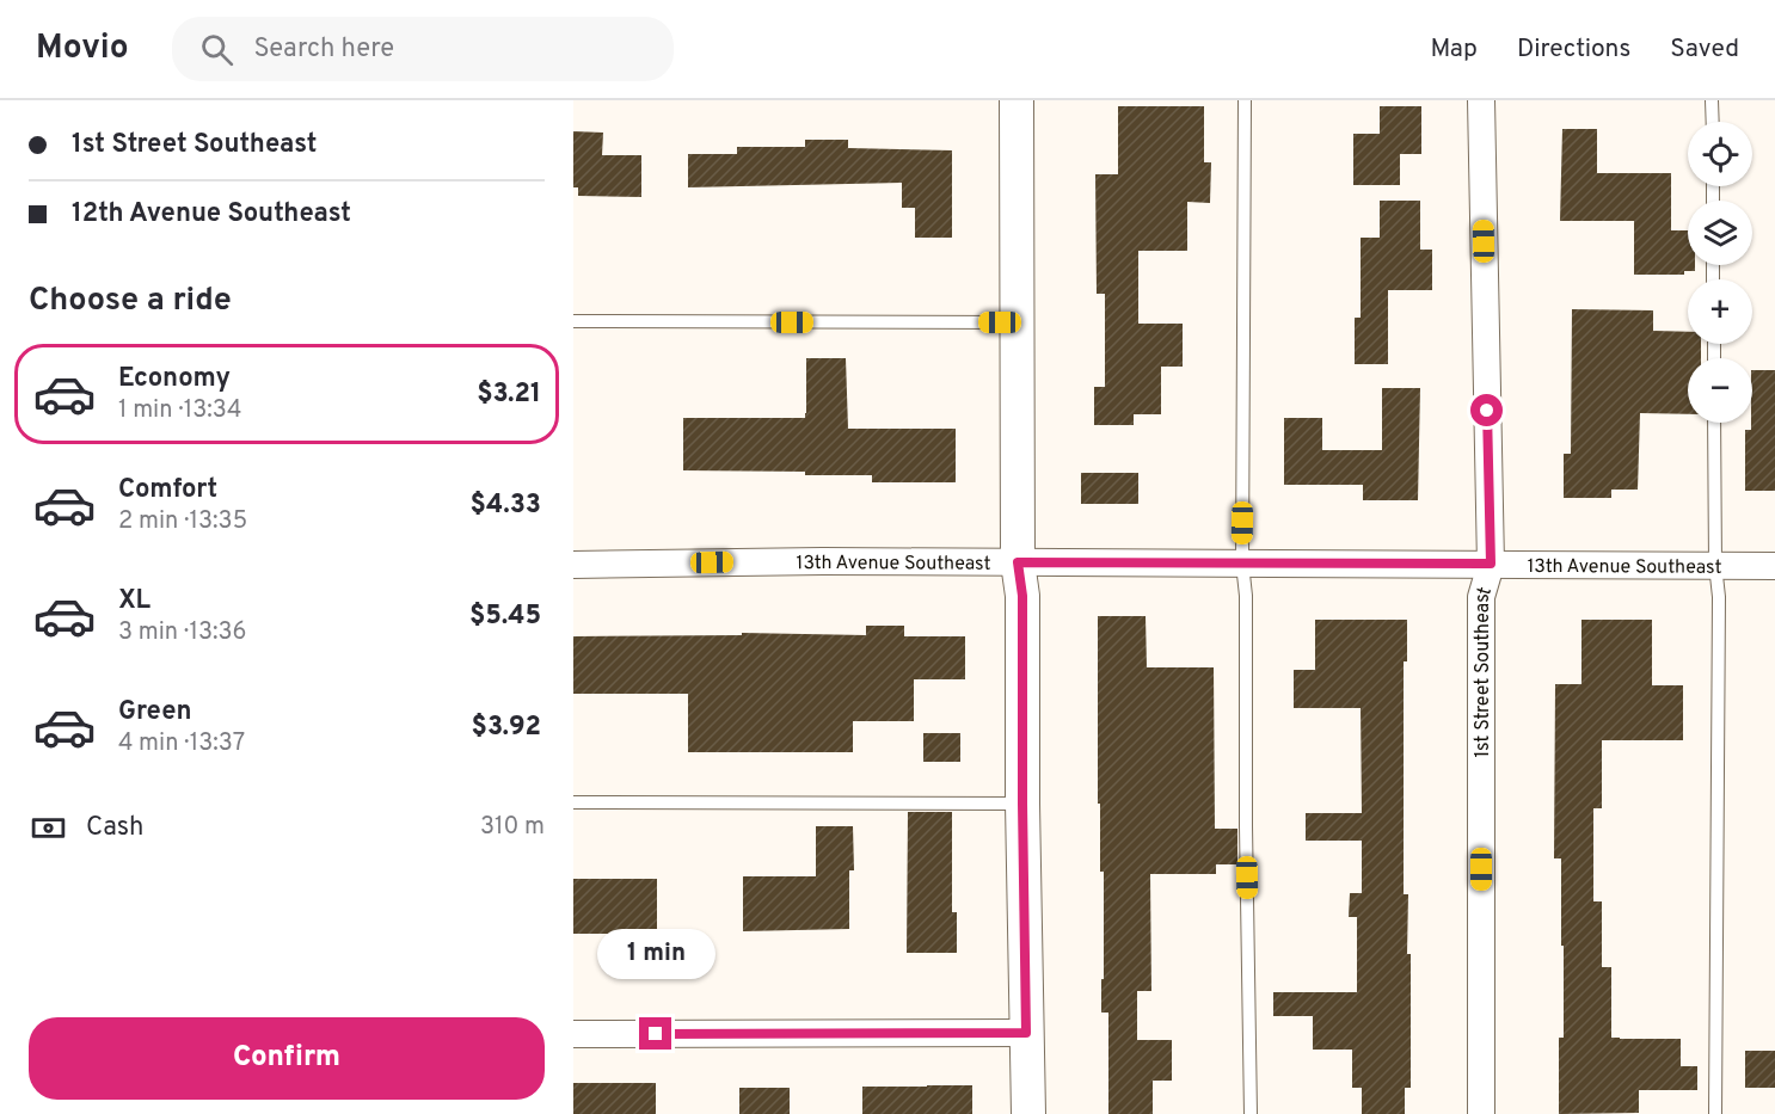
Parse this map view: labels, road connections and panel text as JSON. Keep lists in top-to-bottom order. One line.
{"streets":{"street":["13th Avenue Southeast","1st Street Southeast"]},"crossings":[["13th Avenue Southeast","1st Street Southeast"]],"page":{"header":"Movio","search":"Search here","nav":["Map","Directions","Saved"],"banner":["1st Street Southeast","12th Avenue Southeast"],"map_buttons":["+","−"],"heading":"Choose a ride","list":[{"name":"Economy","note":"1 min · 13:34","value":"$3.21"},{"name":"Comfort","note":"2 min · 13:35","value":"$4.33"},{"name":"XL","note":"3 min · 13:36","value":"$5.45"},{"name":"Green","note":"4 min · 13:37","value":"$3.92"}],"pay":["Cash","310 m"],"bubble":"1 min","buttons":"Confirm"}}
